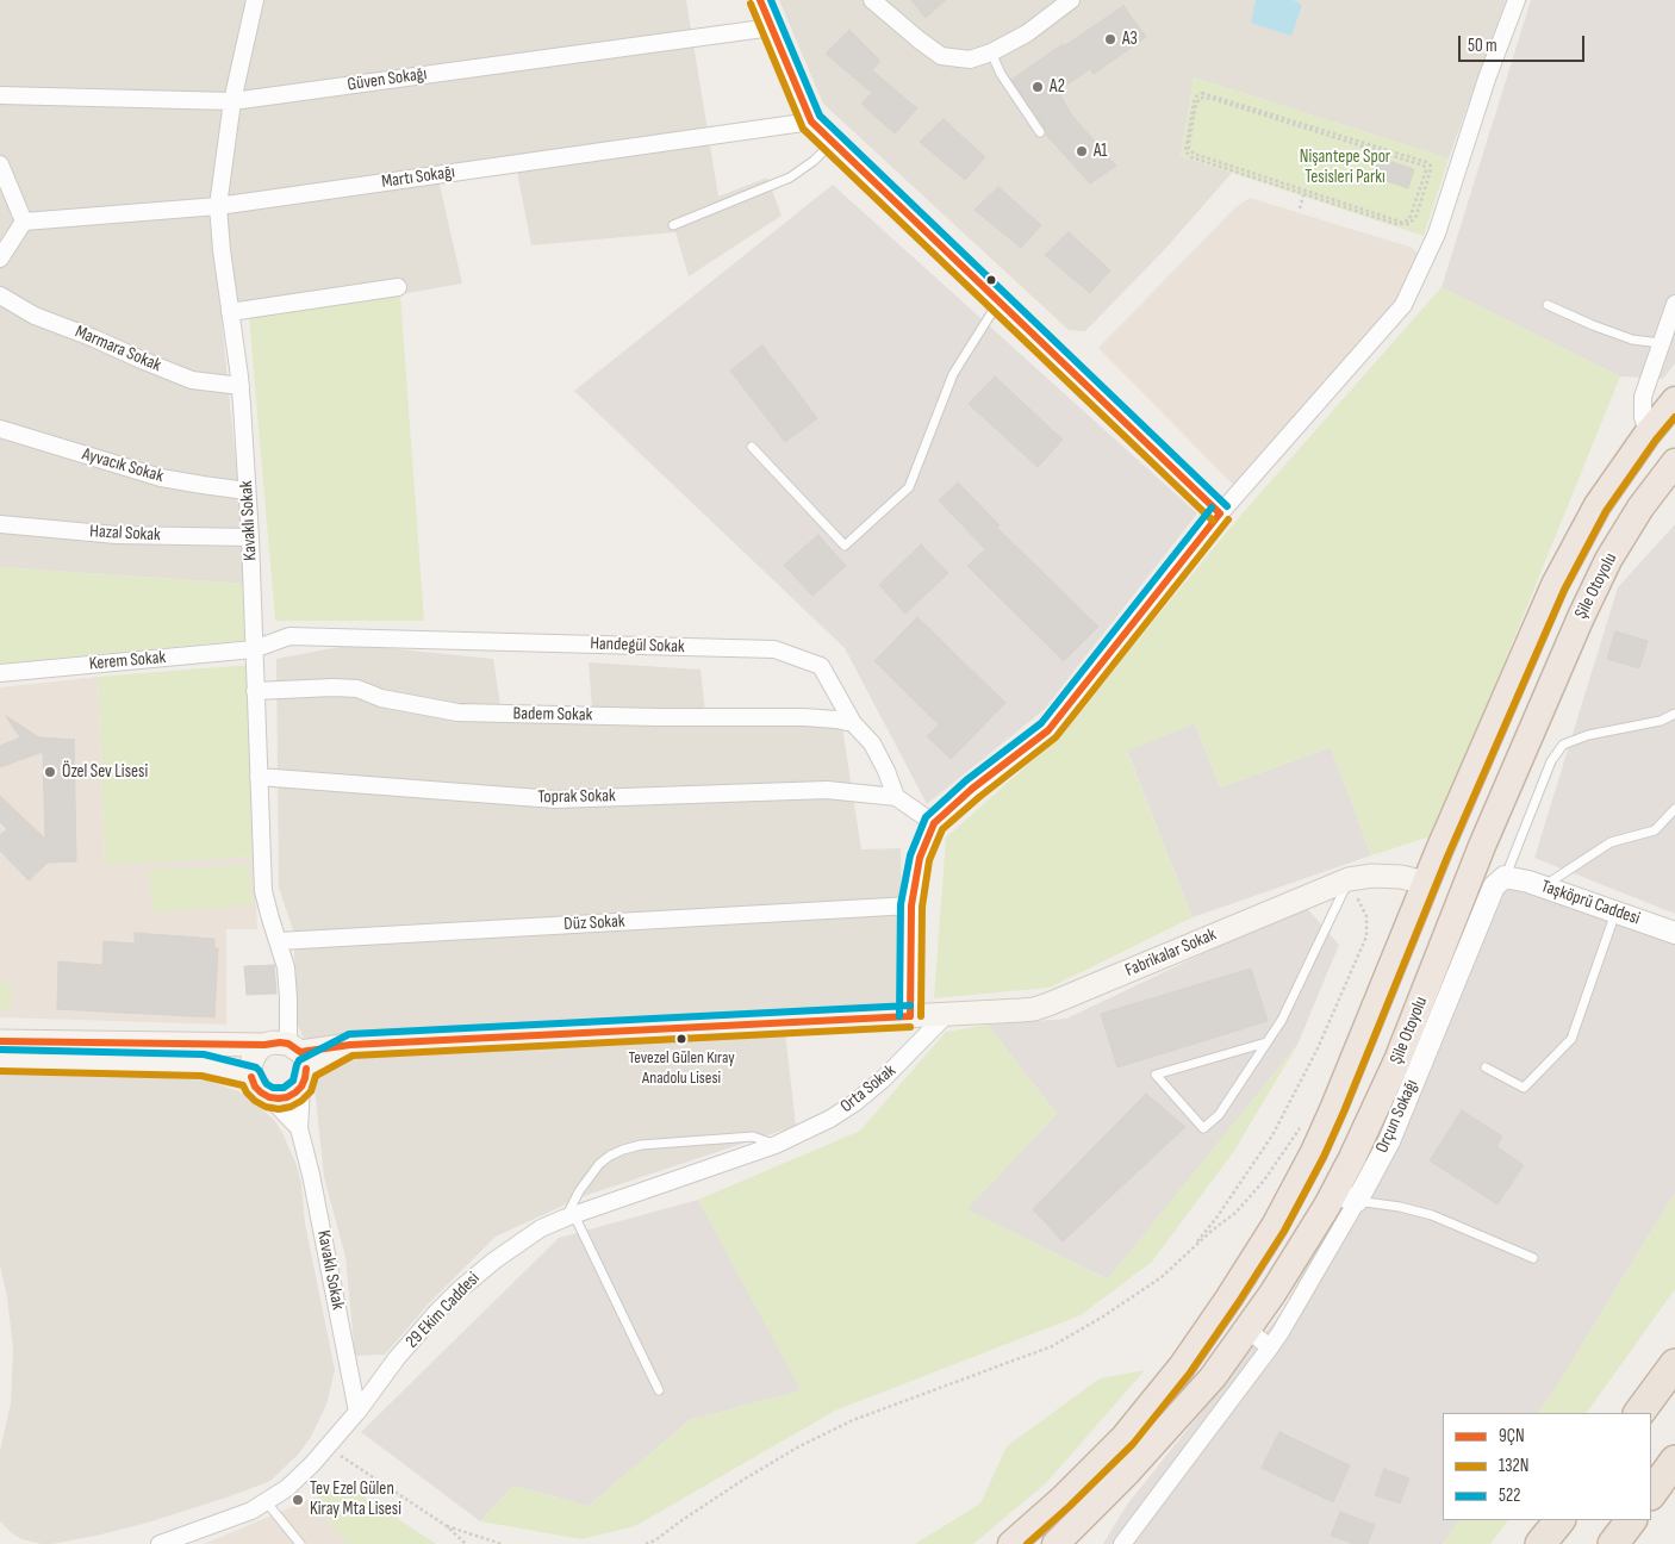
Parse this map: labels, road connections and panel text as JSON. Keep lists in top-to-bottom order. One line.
{"streets":{"highway":["Şile Otoyolu"],"main road":["Fabrikalar Sokak"],"street":["Güven Sokağı","Martı Sokağı","Marmara Sokak","Ayvacık Sokak","Kavaklı Sokak","Hazal Sokak","Handegül Sokak","Kerem Sokak","Badem Sokak","Toprak Sokak","Taşköprü Caddesi","Düz Sokak","Orta Sokak","Orçun Sokağı","29 Ekim Caddesi"]},"crossings":[["Güven Sokağı","Kavaklı Sokak"],["Martı Sokağı","Kavaklı Sokak"],["Marmara Sokak","Kavaklı Sokak"],["Ayvacık Sokak","Kavaklı Sokak"],["Kavaklı Sokak","Hazal Sokak"],["Kavaklı Sokak","Handegül Sokak"],["Kavaklı Sokak","Kerem Sokak"],["Kavaklı Sokak","Badem Sokak"],["Kavaklı Sokak","Toprak Sokak"],["Kavaklı Sokak","Düz Sokak"],["Kavaklı Sokak","Fabrikalar Sokak"],["Kavaklı Sokak","29 Ekim Caddesi"],["Şile Otoyolu","Fabrikalar Sokak"],["Şile Otoyolu","Orçun Sokağı"],["Handegül Sokak","Kerem Sokak"],["Handegül Sokak","Badem Sokak"],["Handegül Sokak","Toprak Sokak"],["Taşköprü Caddesi","Orçun Sokağı"],["Fabrikalar Sokak","Orta Sokak"],["Orta Sokak","29 Ekim Caddesi"]],"parks":["Nişantepe Spor Tesisleri Parkı"],"places":["A3","A2","A1","Özel Sev Lisesi","Tevezel Gülen Kıray Anadolu Lisesi","Tev Ezel Gülen Kiray Mta Lisesi"],"lines":["transit line 9ÇN","transit line 522","transit line 132N"],"legend":["9ÇN","132N","522"],"scale_bar":"50 m"}
